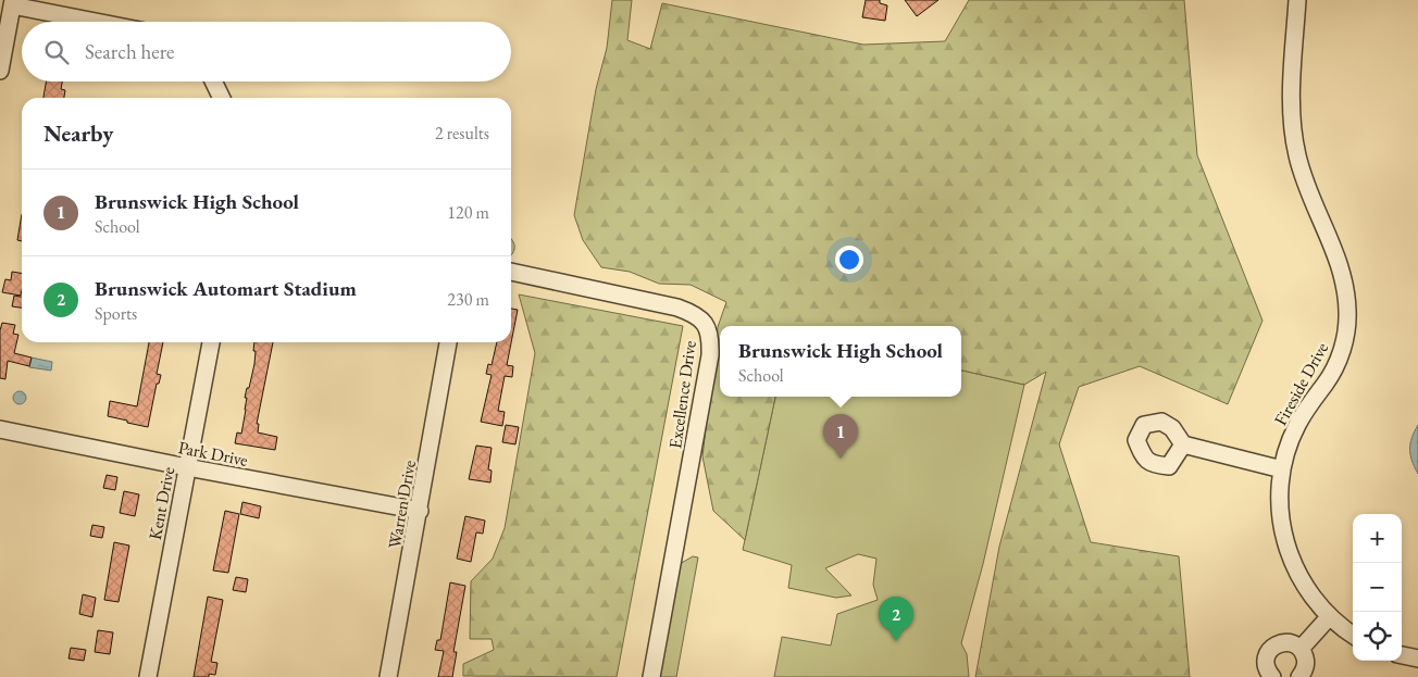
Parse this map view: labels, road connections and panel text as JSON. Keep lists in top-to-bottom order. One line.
{"streets":{"street":["Fireside Drive","Excellence Drive","Park Drive","Kent Drive","Warren Drive"]},"crossings":[["Park Drive","Kent Drive"],["Park Drive","Warren Drive"]],"page":{"search":"Search here","heading":["Nearby","2 results"],"list":[{"mark":"1","name":"Brunswick High School","note":"School","value":"120 m"},{"mark":"2","name":"Brunswick Automart Stadium","note":"Sports","value":"230 m"}],"popup":["Brunswick High School","School"],"pins":["1","2"],"map_buttons":["+","−"]}}
